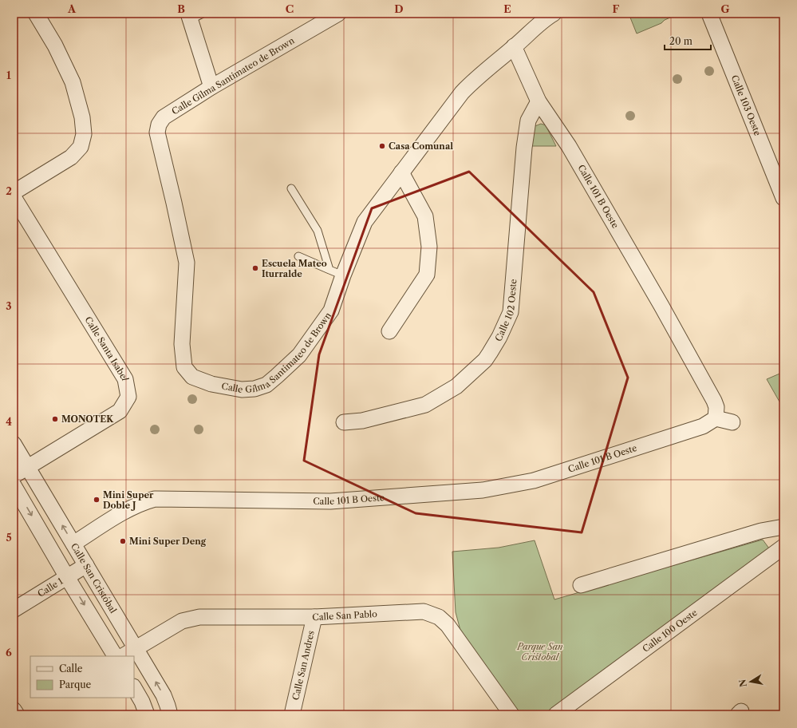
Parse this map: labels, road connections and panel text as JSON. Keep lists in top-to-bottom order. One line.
{"streets":{"street":["Calle Gilma Santimateo de Brown","Calle 103 Oeste","Calle 101 B Oeste","Calle 102 Oeste","Calle Santa Isabel","Calle San Cristóbal","Calle 1","Calle San Pablo","Calle 100 Oeste","Calle San Andres"]},"crossings":[["Calle Gilma Santimateo de Brown","Calle 101 B Oeste"],["Calle 101 B Oeste","Calle 102 Oeste"],["Calle 101 B Oeste","Calle San Cristóbal"],["Calle Santa Isabel","Calle San Cristóbal"],["Calle San Cristóbal","Calle 1"],["Calle San Cristóbal","Calle San Pablo"],["Calle San Pablo","Calle San Andres"]],"parks":["Parque San Cristobal"],"places":["Casa Comunal","Escuela Mateo Iturralde","MONOTEK","Mini Super Doble J","Mini Super Deng"],"legend":["Calle","Parque"],"scale_bar":"20 m","north":"left","grid":{"columns":["A","B","C","D","E","F","G"],"rows":["1","2","3","4","5","6"]}}
